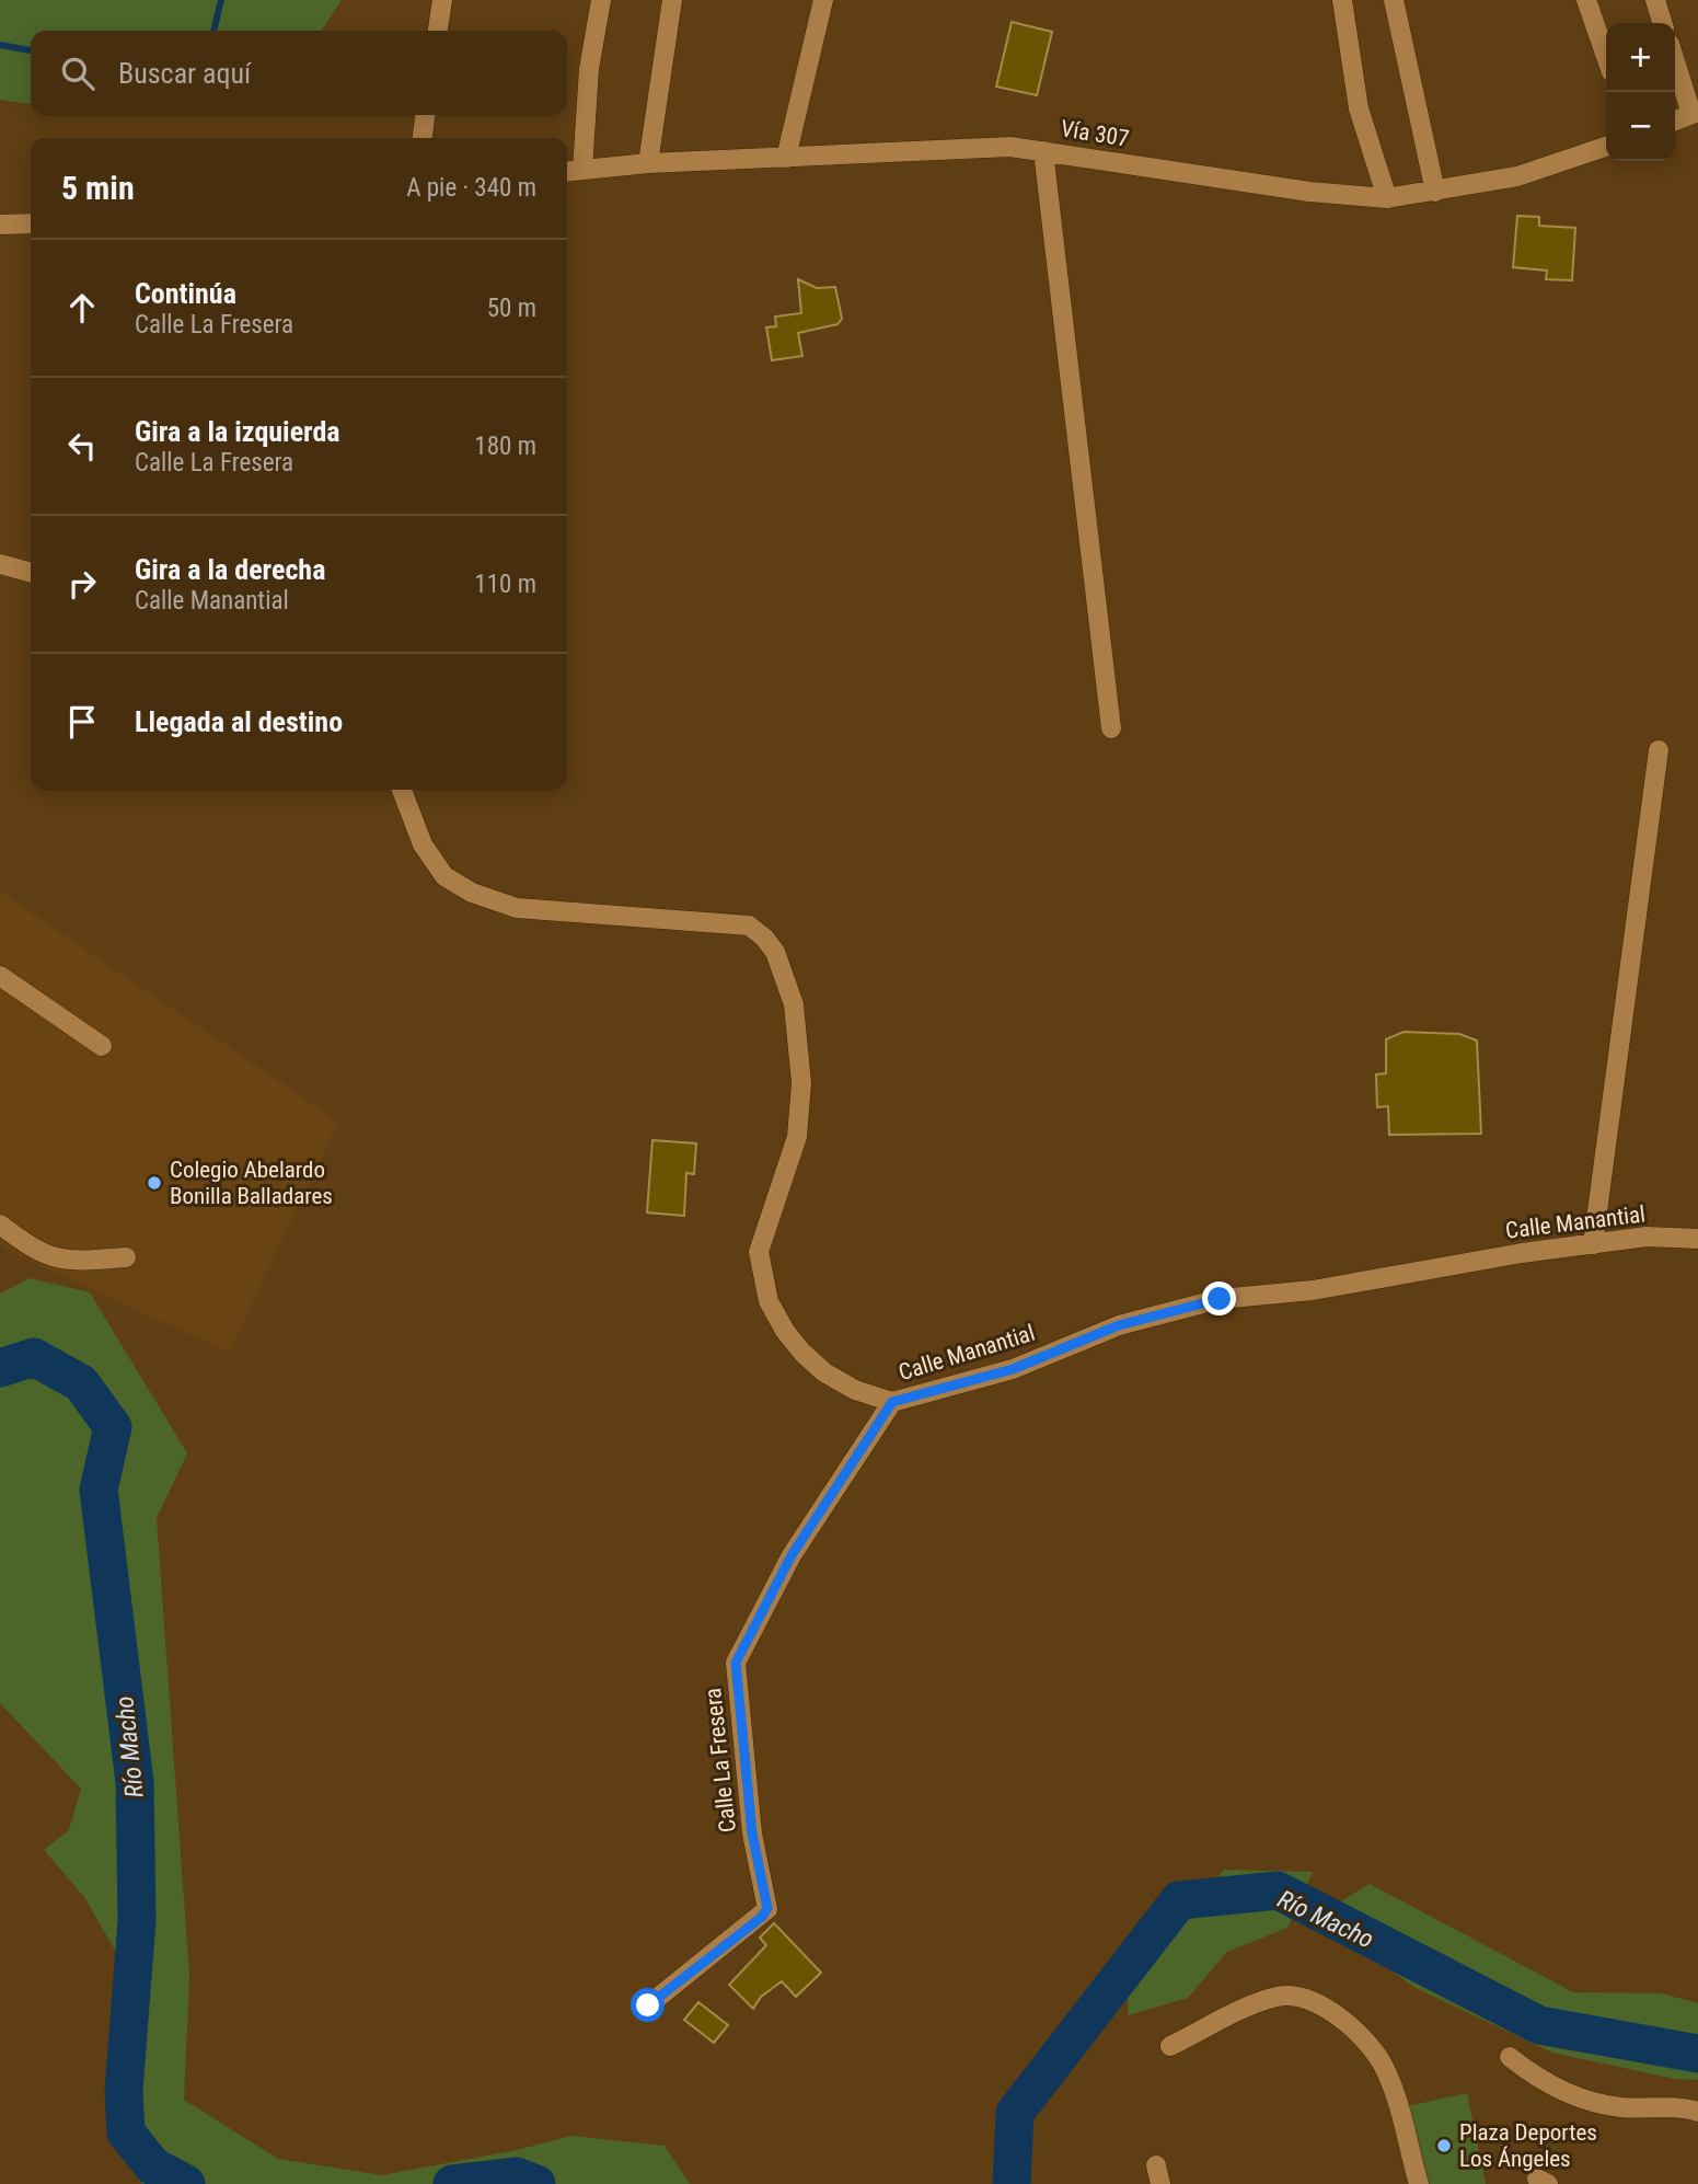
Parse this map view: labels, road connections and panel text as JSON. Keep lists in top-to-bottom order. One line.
{"streets":{"street":["Vía 307","Calle Manantial","Calle La Fresera"]},"crossings":[["Calle Manantial","Calle La Fresera"]],"water":["Río Macho"],"places":["Colegio Abelardo Bonilla Balladares","Plaza Deportes Los Ángeles"],"page":{"map_buttons":["+","−"],"search":"Buscar aquí","heading":["5 min","A pie · 340 m"],"list":[["Continúa","Calle La Fresera","50 m"],["Gira a la izquierda","Calle La Fresera","180 m"],["Gira a la derecha","Calle Manantial","110 m"],"Llegada al destino"]}}
